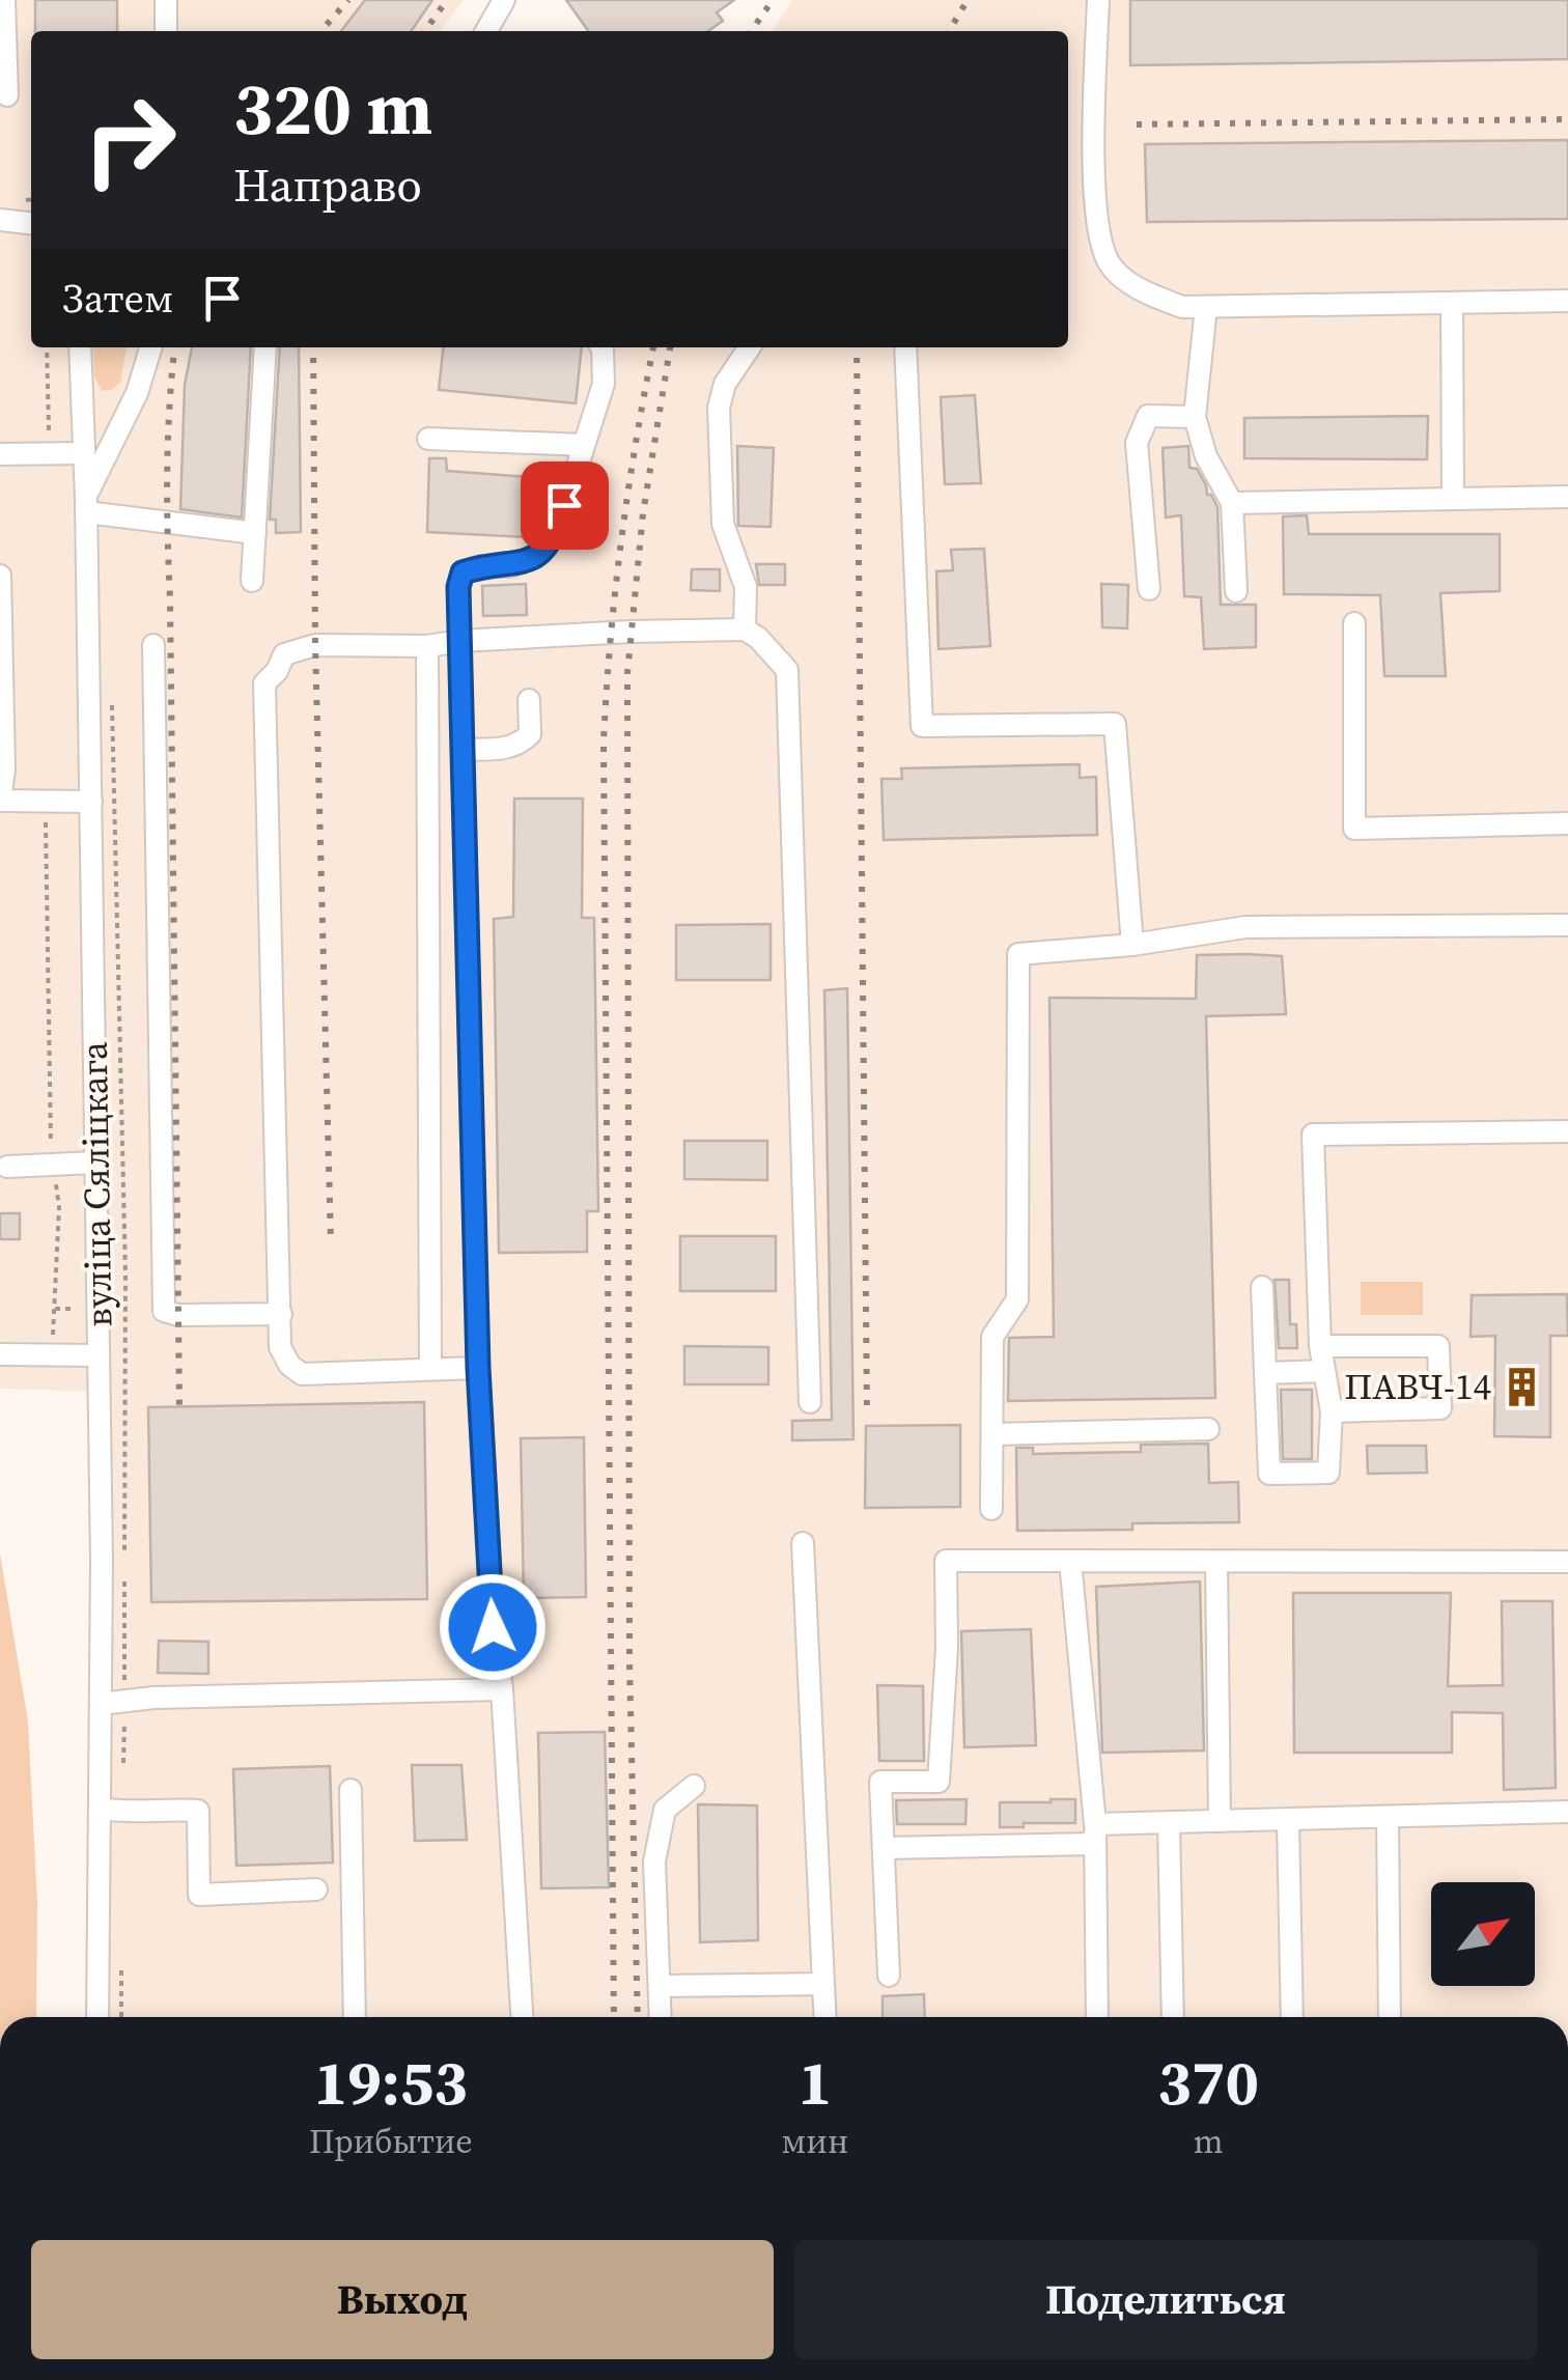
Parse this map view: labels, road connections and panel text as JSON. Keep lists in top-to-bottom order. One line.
{"streets":{"street":["вуліца Сяліцкага"]},"places":{"building":["ПАВЧ-14"]},"north":"top right","page":{"turn":["320 m","Направо"],"then":"Затем","eta":["19:53","Прибытие","1","мин","370","m"],"buttons":["Выход","Поделиться"]}}
